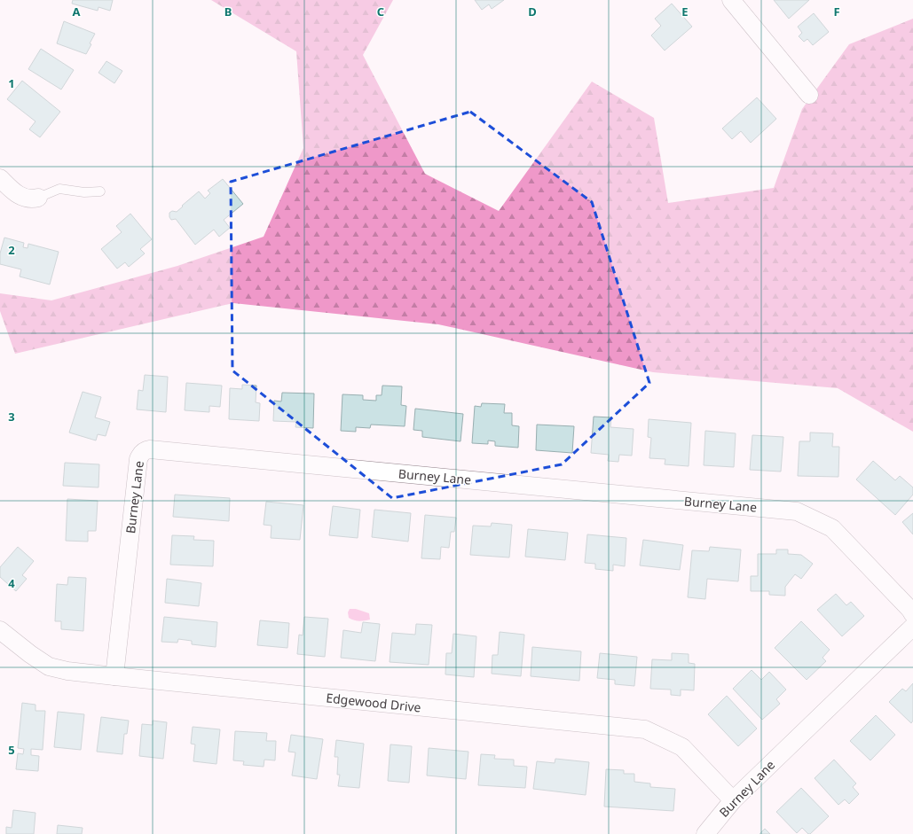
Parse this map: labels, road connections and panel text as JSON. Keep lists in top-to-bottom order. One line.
{"streets":{"street":["Burney Lane","Edgewood Drive"]},"crossings":[["Burney Lane","Edgewood Drive"]],"grid":{"columns":["A","B","C","D","E","F"],"rows":["1","2","3","4","5"]}}
